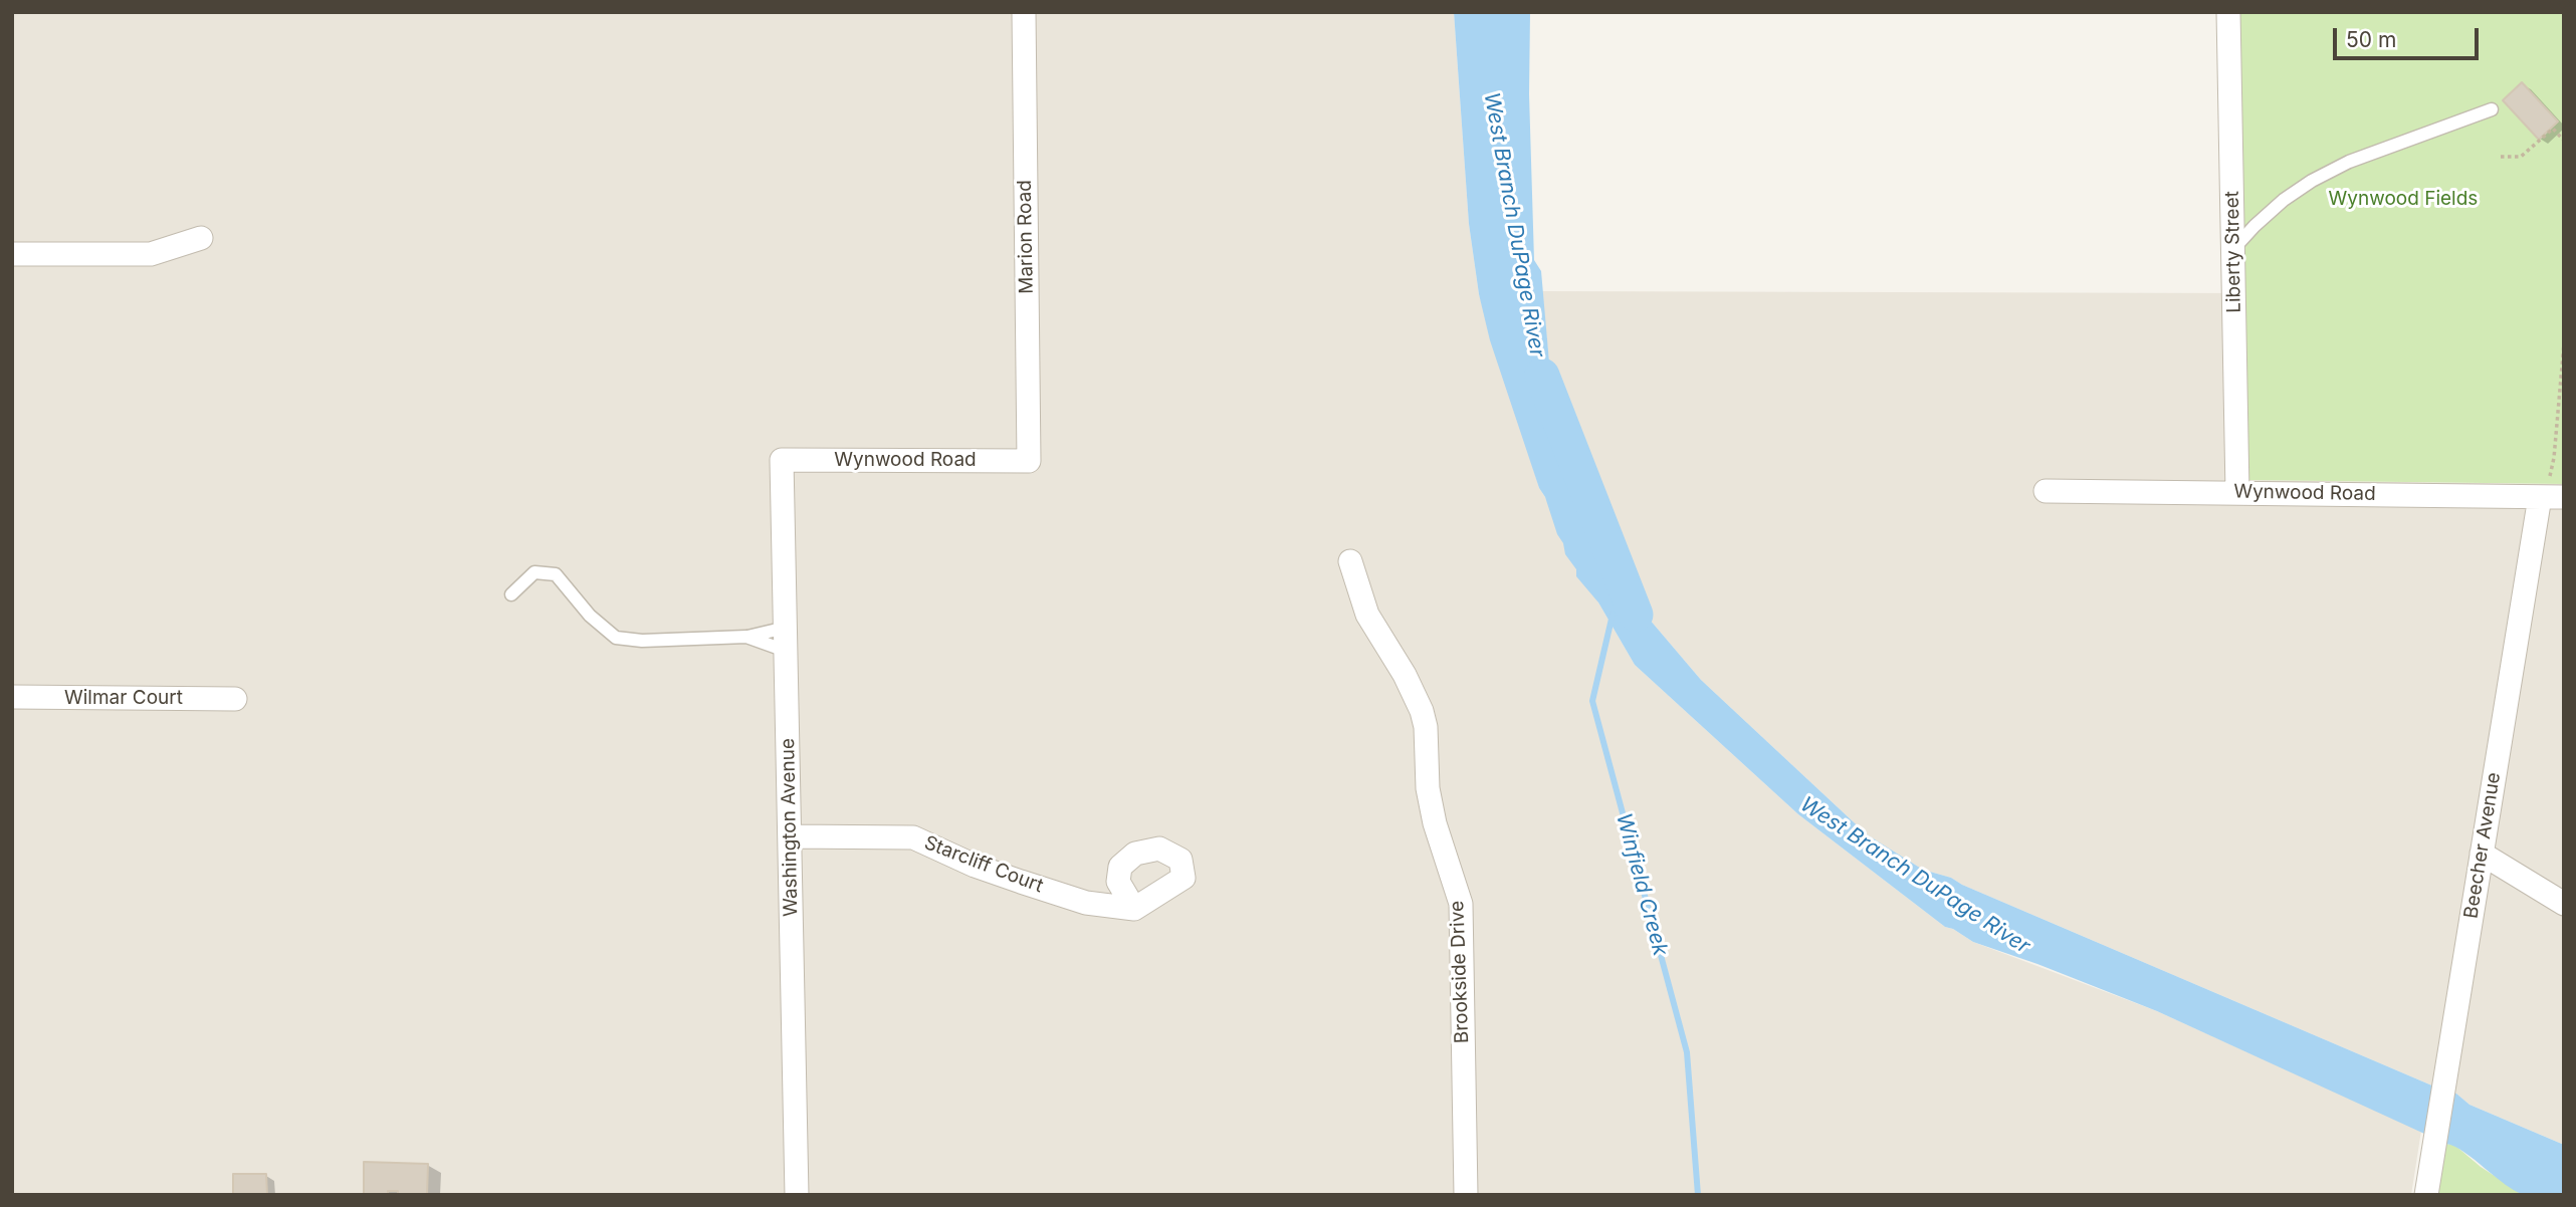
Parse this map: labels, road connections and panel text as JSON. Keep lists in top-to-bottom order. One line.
{"streets":{"street":["Marion Road","Liberty Street","Wynwood Road","Wilmar Court","Washington Avenue","Beecher Avenue","Starcliff Court","Brookside Drive"]},"crossings":[["Marion Road","Wynwood Road"],["Liberty Street","Wynwood Road"],["Wynwood Road","Washington Avenue"],["Wynwood Road","Beecher Avenue"],["Washington Avenue","Starcliff Court"]],"water":["West Branch DuPage River","Winfield Creek"],"parks":["Wynwood Fields"],"scale_bar":"50 m"}
